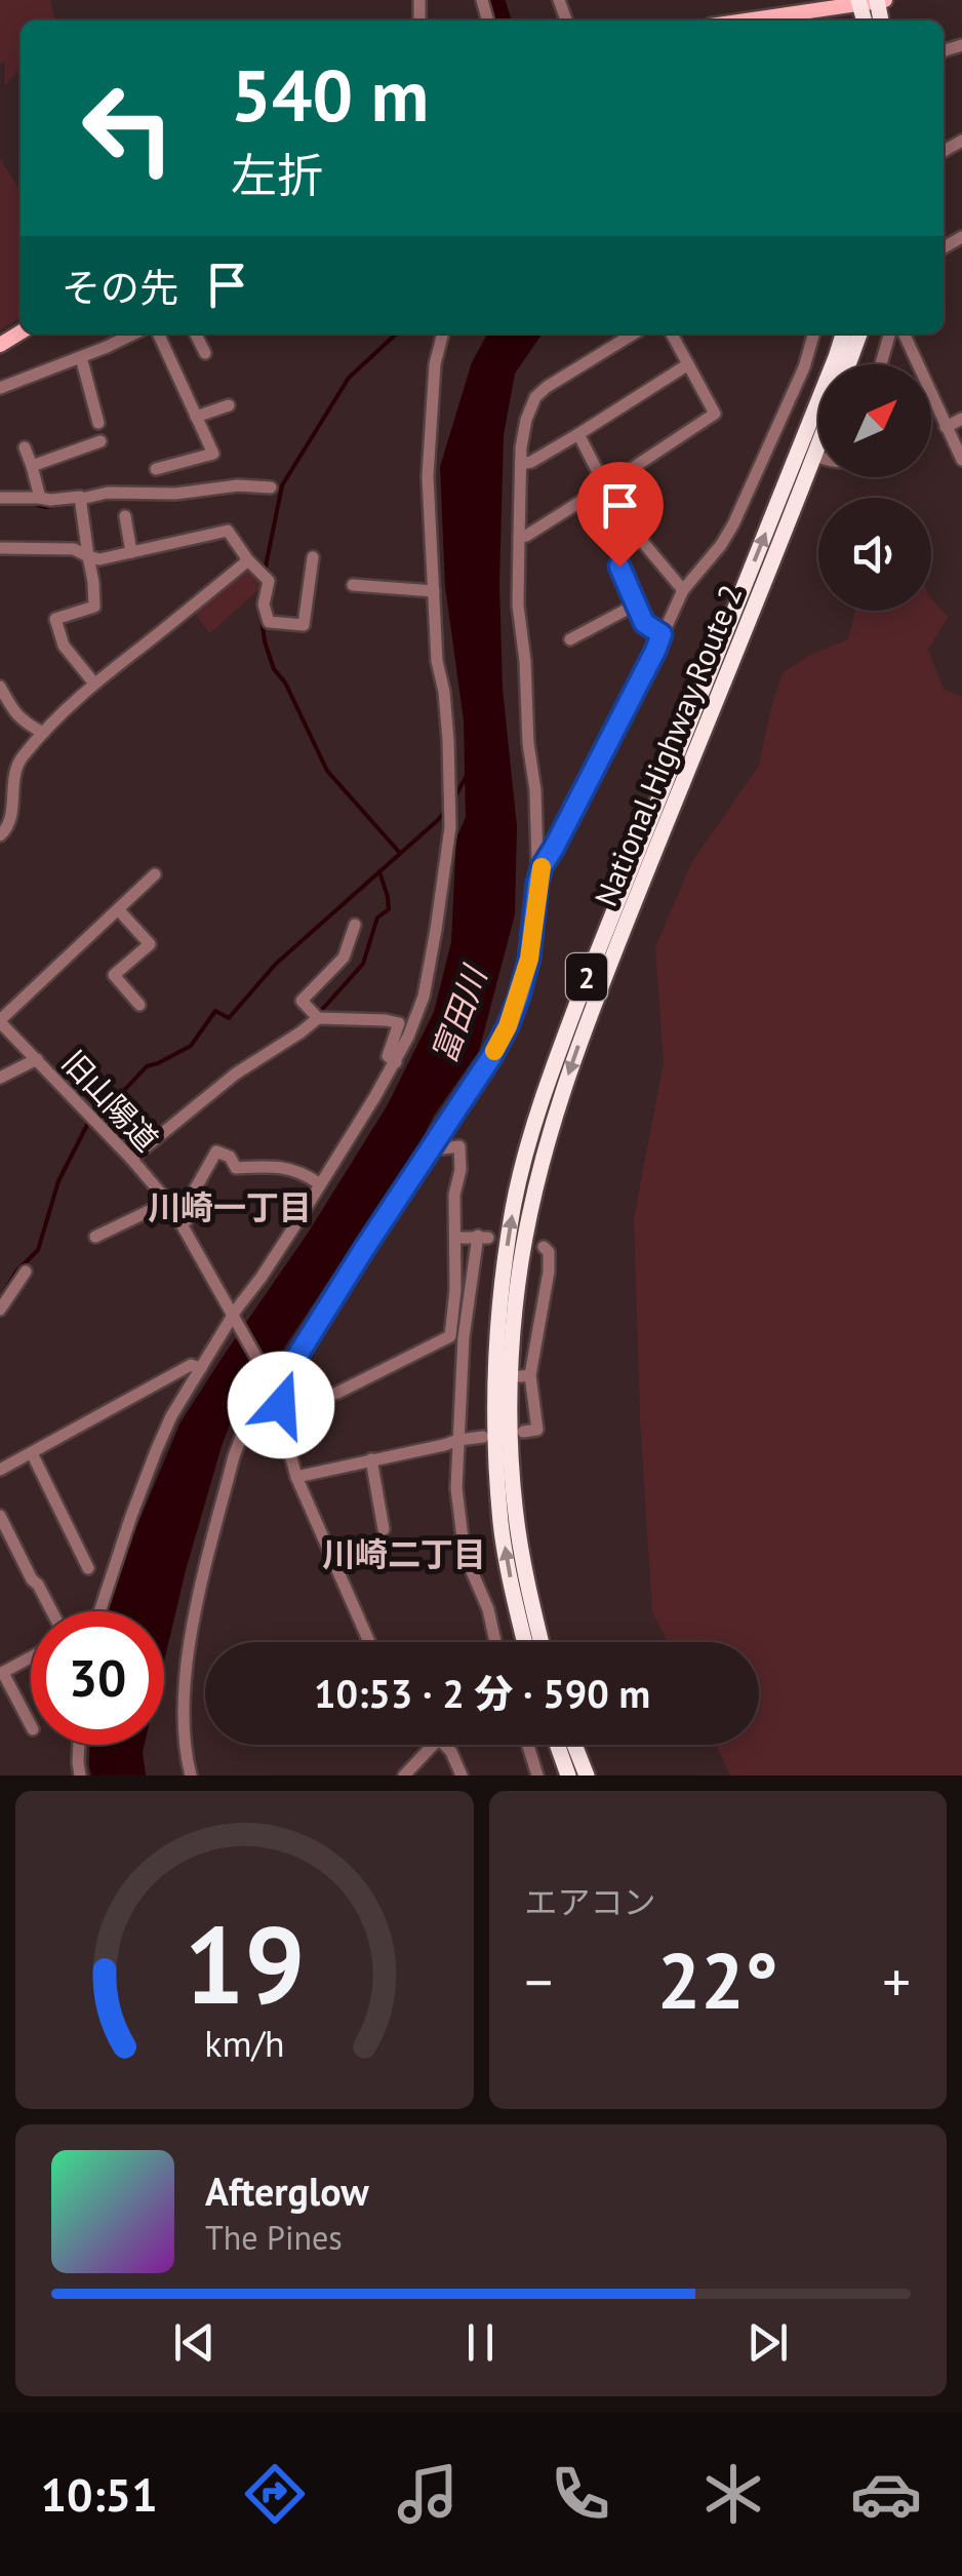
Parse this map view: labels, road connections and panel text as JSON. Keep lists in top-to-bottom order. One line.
{"streets":{"highway":["National Highway Route 2","2"],"street":["旧山陽道"]},"districts":["川崎一丁目","川崎二丁目"],"water":["富田川"],"north":"top right","page":{"turn":["540 m","左折"],"then":"その先","limit":"30","trip":"10:53 · 2 分 · 590 m","tile":"エアコン","heat":["−","22°","+"],"song":["Afterglow","The Pines"],"tabs":"10:51","gauge":["19","km/h"]}}
